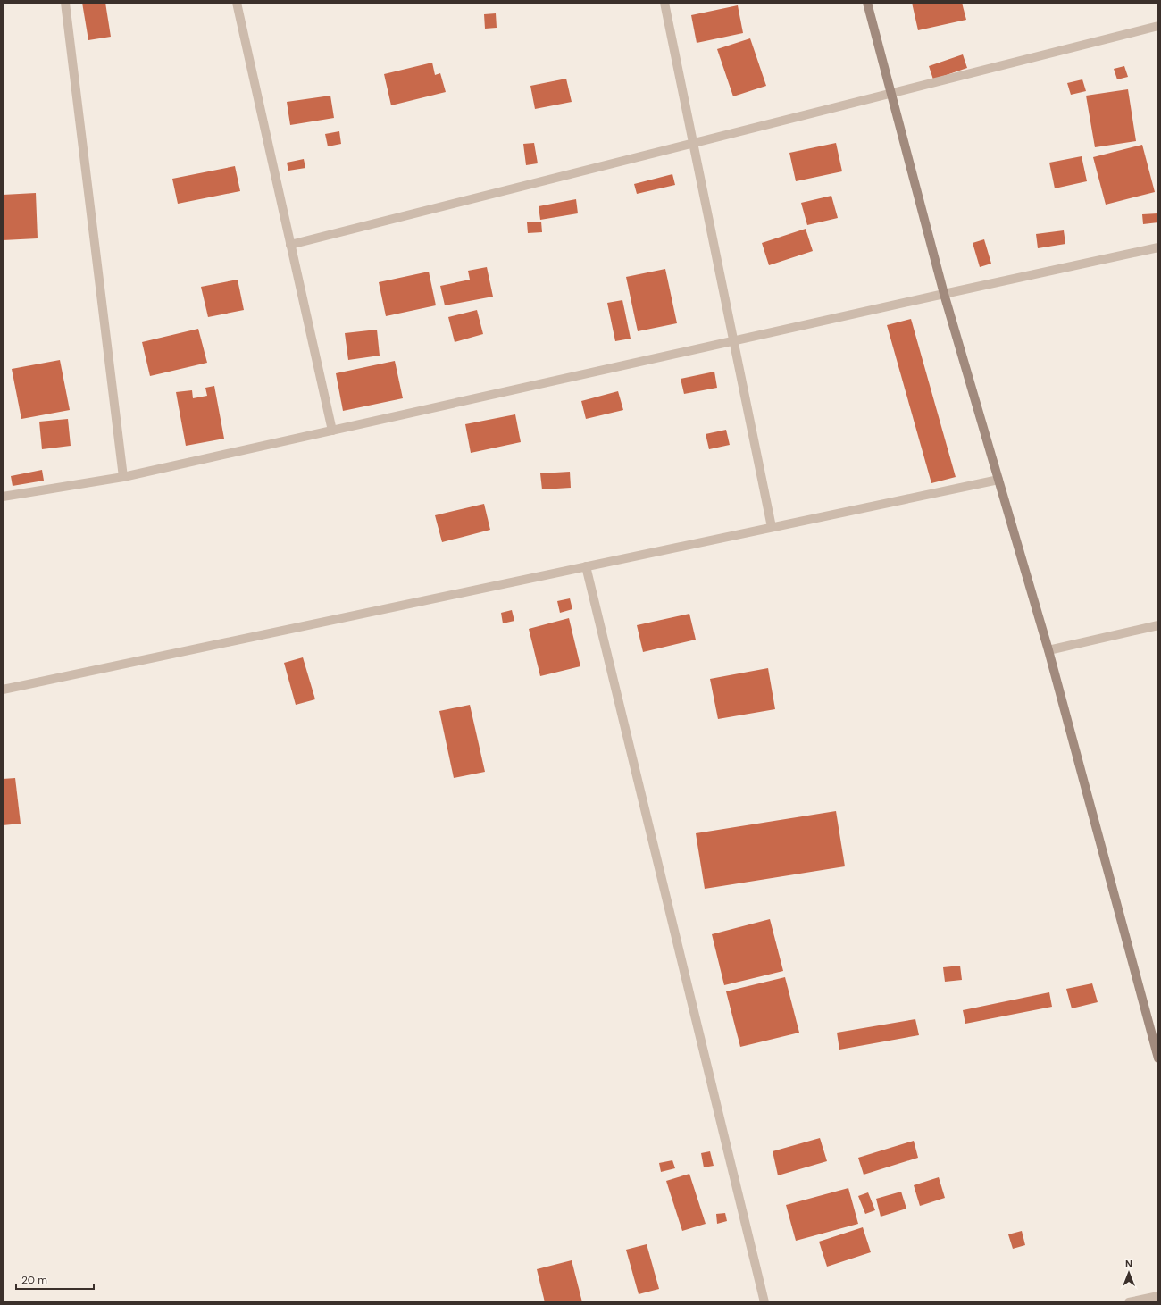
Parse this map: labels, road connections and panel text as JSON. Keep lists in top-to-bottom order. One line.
{"scale_bar":"20 m","north":"top"}
